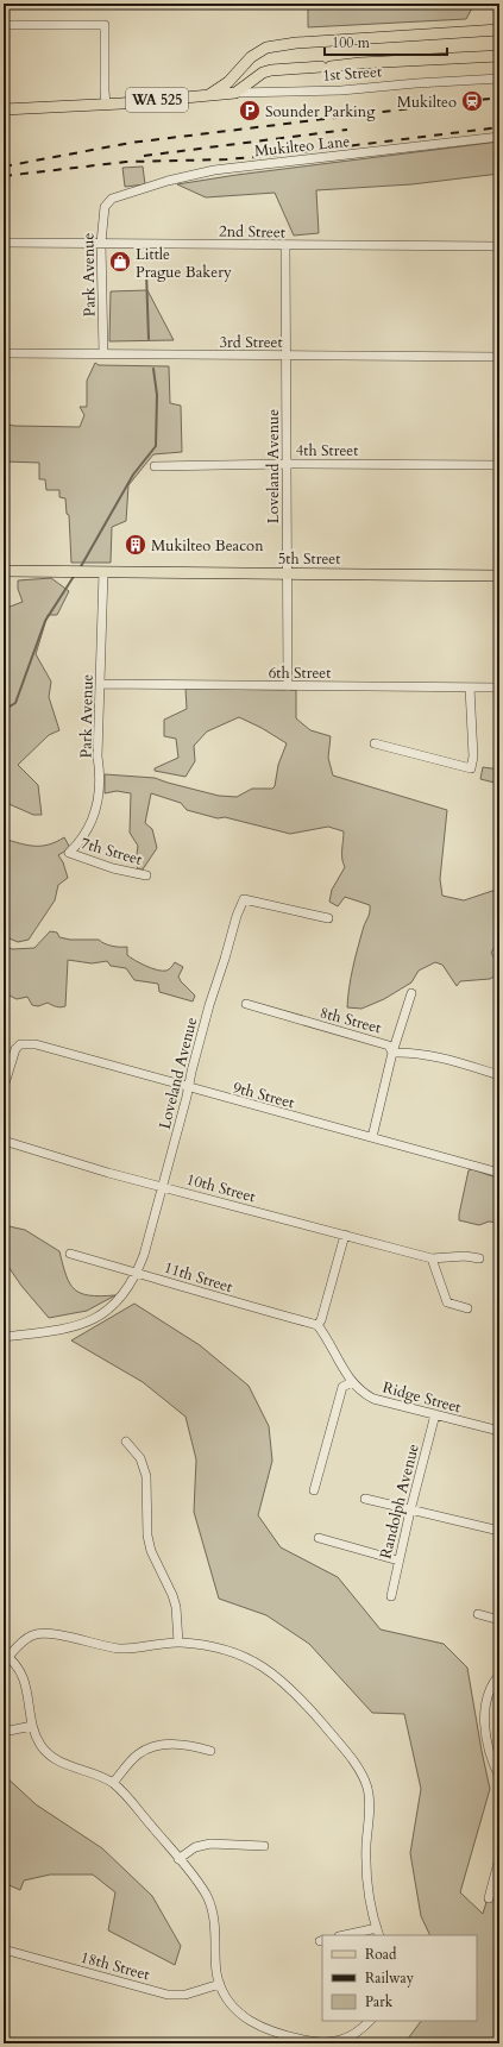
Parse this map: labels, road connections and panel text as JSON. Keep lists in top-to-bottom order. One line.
{"streets":{"main road":["1st Street","WA 525","5th Street"],"street":["Mukilteo Lane","2nd Street","Park Avenue","3rd Street","4th Street","Loveland Avenue","6th Street","7th Street","8th Street","9th Street","10th Street","11th Street","Ridge Street","Randolph Avenue","18th Street"]},"crossings":[["1st Street","WA 525"],["Mukilteo Lane","Park Avenue"],["2nd Street","Park Avenue"],["2nd Street","Loveland Avenue"],["Park Avenue","3rd Street"],["Park Avenue","5th Street"],["Park Avenue","6th Street"],["Park Avenue","7th Street"],["3rd Street","Loveland Avenue"],["4th Street","Loveland Avenue"],["Loveland Avenue","5th Street"],["Loveland Avenue","6th Street"],["Loveland Avenue","9th Street"],["Loveland Avenue","10th Street"],["Loveland Avenue","11th Street"],["11th Street","Ridge Street"],["Ridge Street","Randolph Avenue"]],"places":{"station":["Mukilteo"],"parking":["Sounder Parking"],"shop":["Little Prague Bakery"],"building":["Mukilteo Beacon"]},"legend":["Road","Railway","Park"],"scale_bar":"100 m"}
